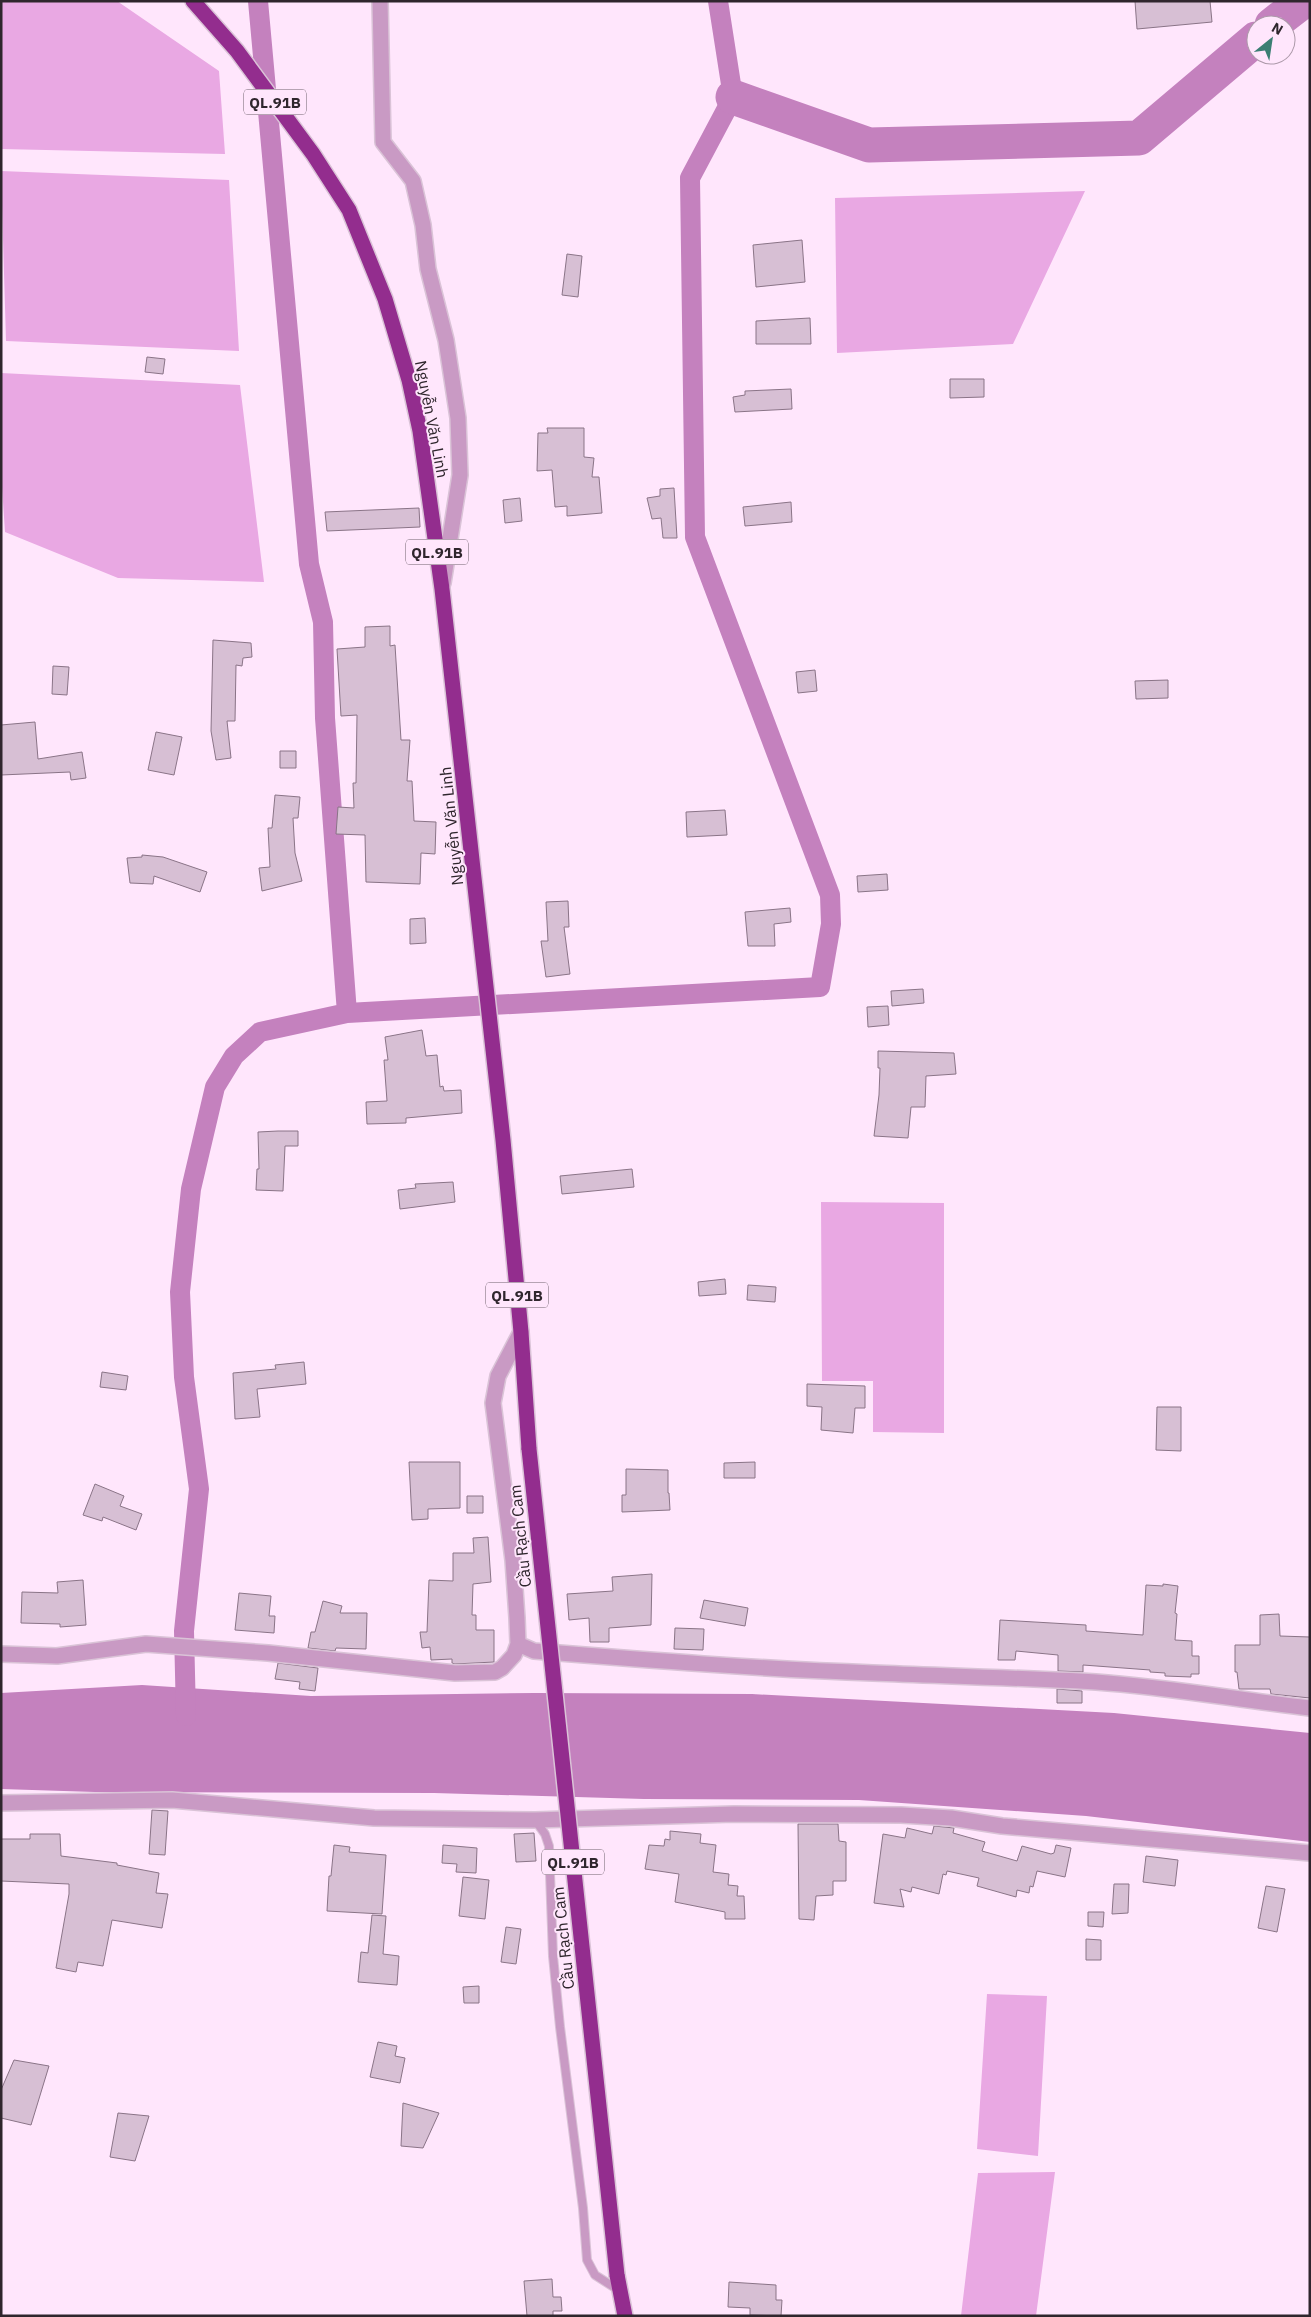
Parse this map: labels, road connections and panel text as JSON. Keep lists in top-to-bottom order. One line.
{"streets":{"highway":["QL.91B","Nguyễn Văn Linh","Cầu Rạch Cam"]},"crossings":[["QL.91B","Cầu Rạch Cam"],["Nguyễn Văn Linh","Cầu Rạch Cam"]],"north":"top right"}
